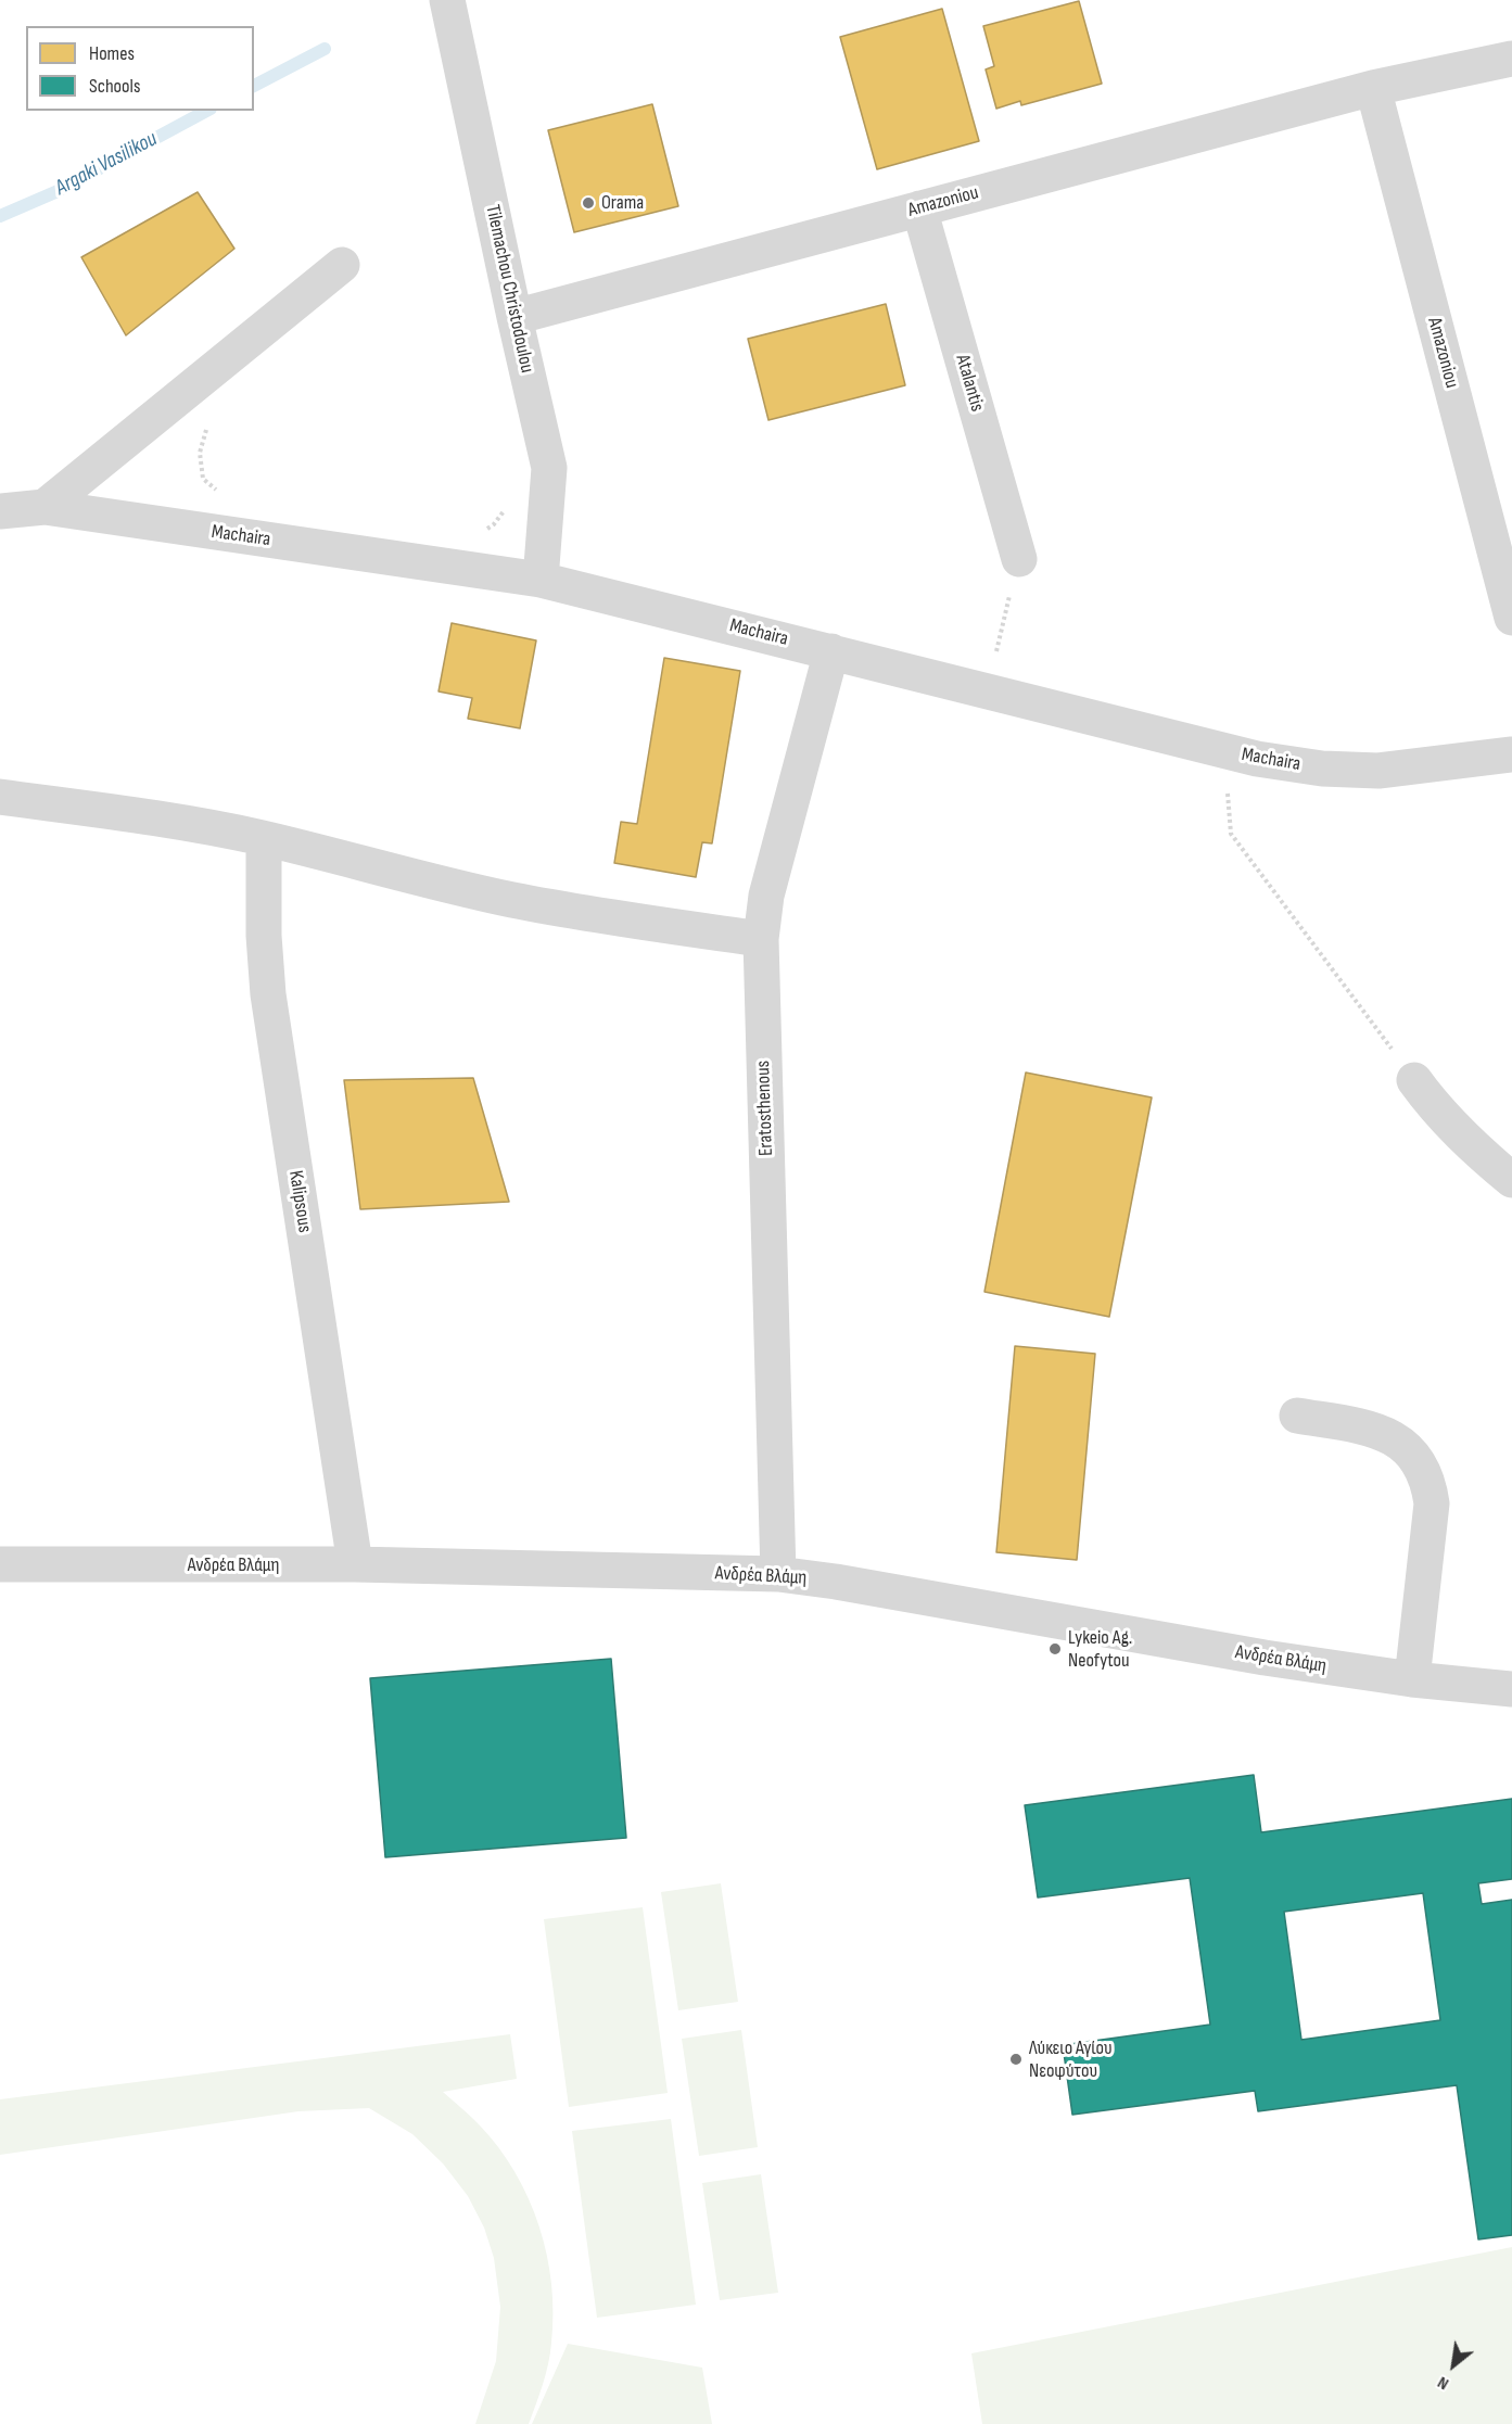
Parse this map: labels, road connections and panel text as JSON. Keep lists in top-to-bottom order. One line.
{"streets":{"street":["Amazoniou","Tilemachou Christodoulou","Atalantis","Machaira","Eratosthenous","Kalipsous","Ανδρέα Βλάμη"]},"crossings":[["Amazoniou","Tilemachou Christodoulou"],["Amazoniou","Atalantis"],["Tilemachou Christodoulou","Machaira"],["Machaira","Eratosthenous"],["Eratosthenous","Ανδρέα Βλάμη"],["Kalipsous","Ανδρέα Βλάμη"]],"water":["Argaki Vasilikou"],"places":["Orama","Lykeio Ag. Neofytou","Λύκειο Αγίου Νεοφύτου"],"legend":["Homes","Schools"],"north":"bottom left"}
